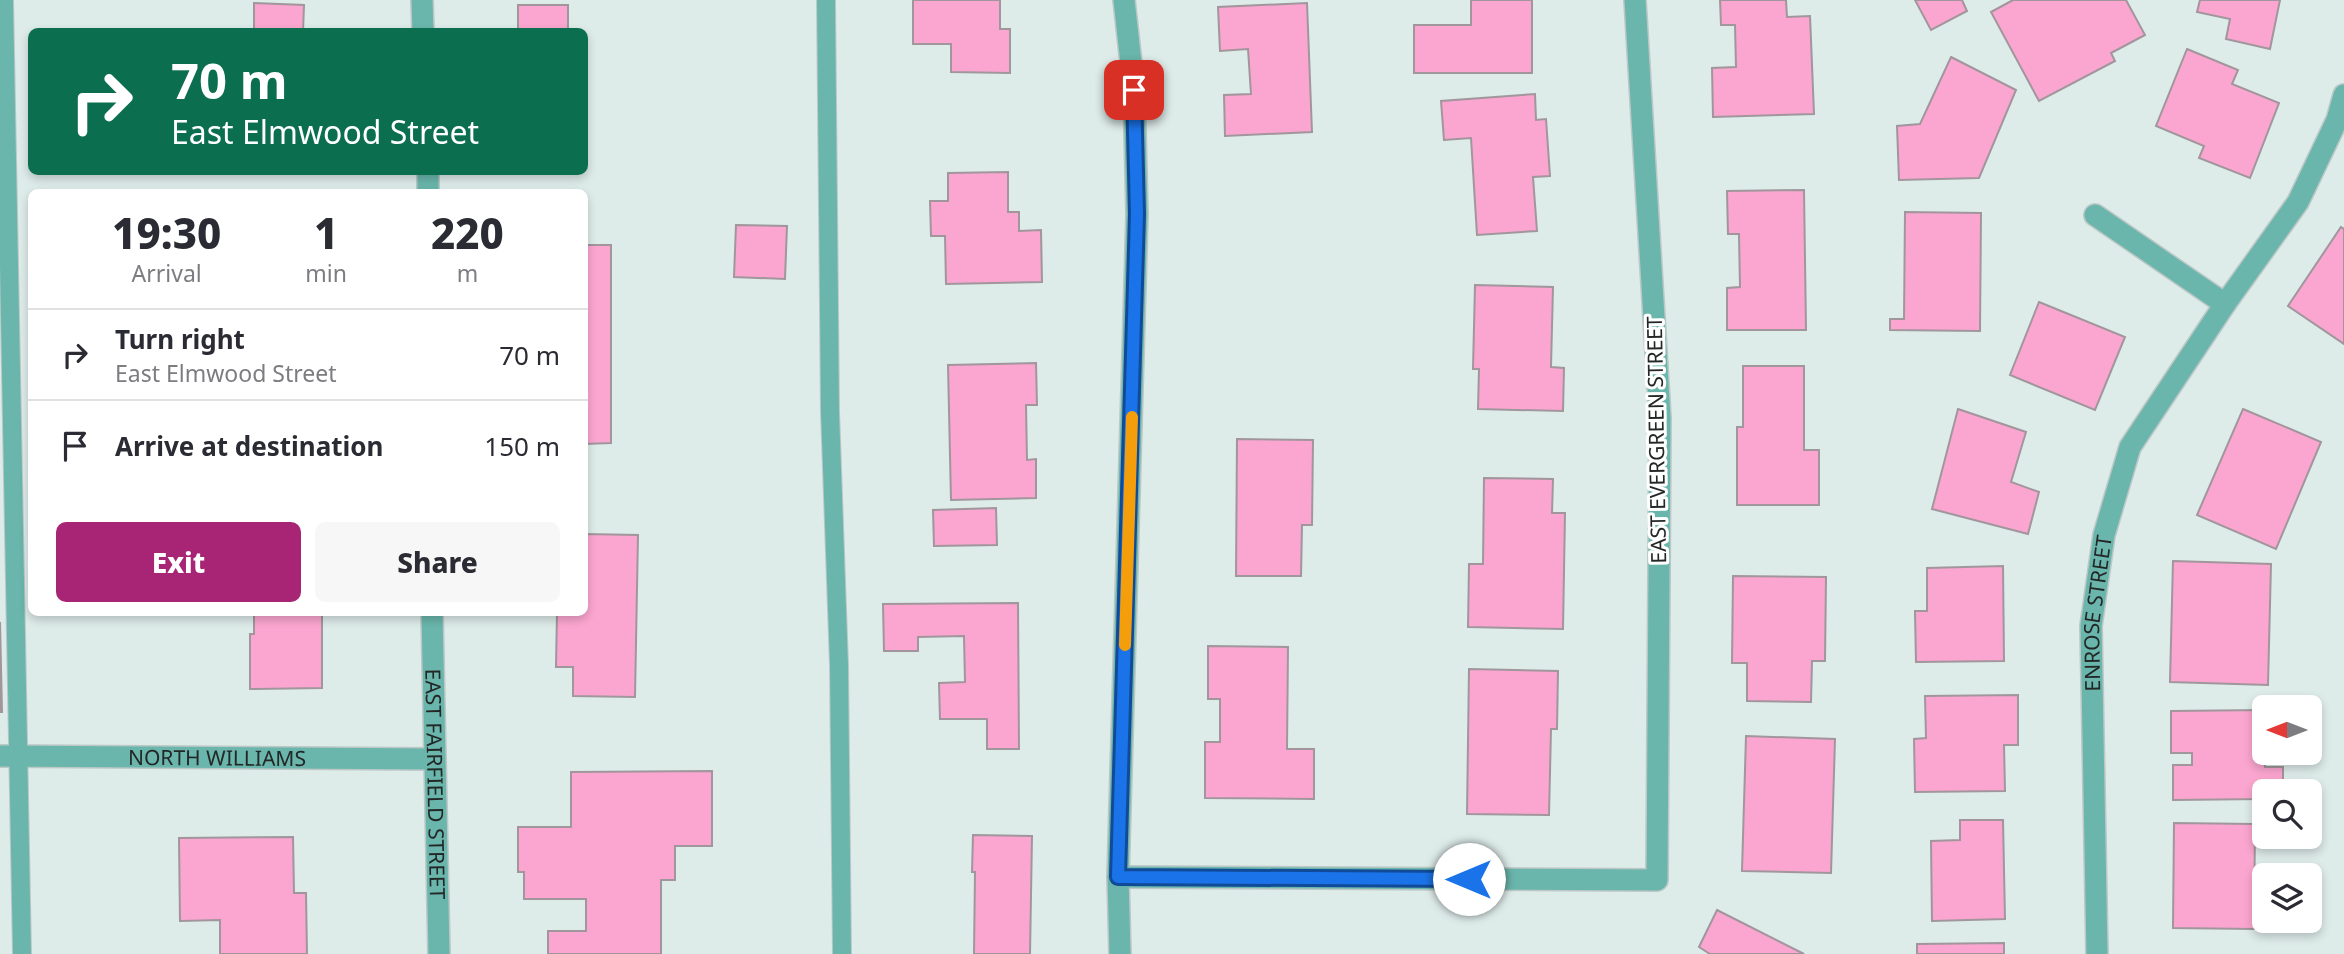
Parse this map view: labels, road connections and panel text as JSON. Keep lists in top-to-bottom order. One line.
{"streets":{"street":["EAST EVERGREEN STREET","ENROSE STREET","NORTH WILLIAMS","EAST FAIRFIELD STREET"]},"crossings":[["NORTH WILLIAMS","EAST FAIRFIELD STREET"]],"north":"left","page":{"turn":["70 m","East Elmwood Street"],"eta":["19:30","Arrival","1","min","220","m"],"list":[{"name":"Turn right","note":"East Elmwood Street","value":"70 m"},{"name":"Arrive at destination","value":"150 m"}],"buttons":["Exit","Share"]}}
